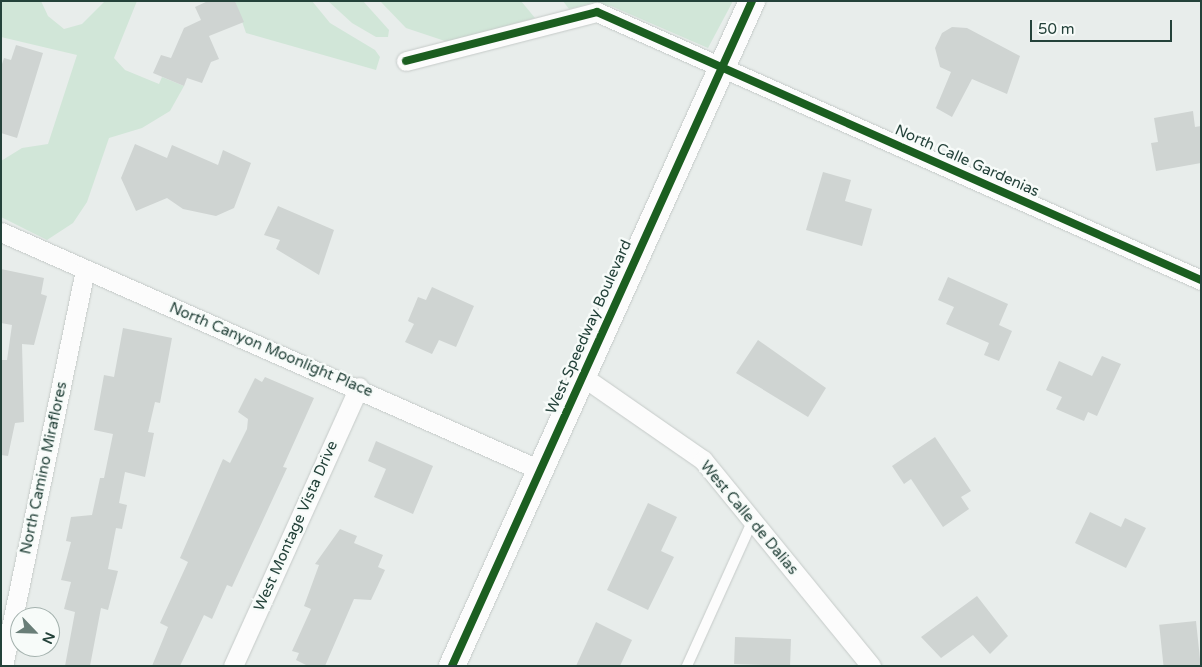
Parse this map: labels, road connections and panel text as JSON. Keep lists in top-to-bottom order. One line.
{"streets":{"main road":["West Speedway Boulevard"],"street":["North Calle Gardenias","North Canyon Moonlight Place","North Camino Miraflores","West Calle de Dalias","West Montage Vista Drive"]},"crossings":[["North Calle Gardenias","West Speedway Boulevard"],["West Speedway Boulevard","North Canyon Moonlight Place"],["West Speedway Boulevard","West Calle de Dalias"],["North Canyon Moonlight Place","North Camino Miraflores"],["North Canyon Moonlight Place","West Montage Vista Drive"]],"scale_bar":"50 m","north":"bottom right"}
